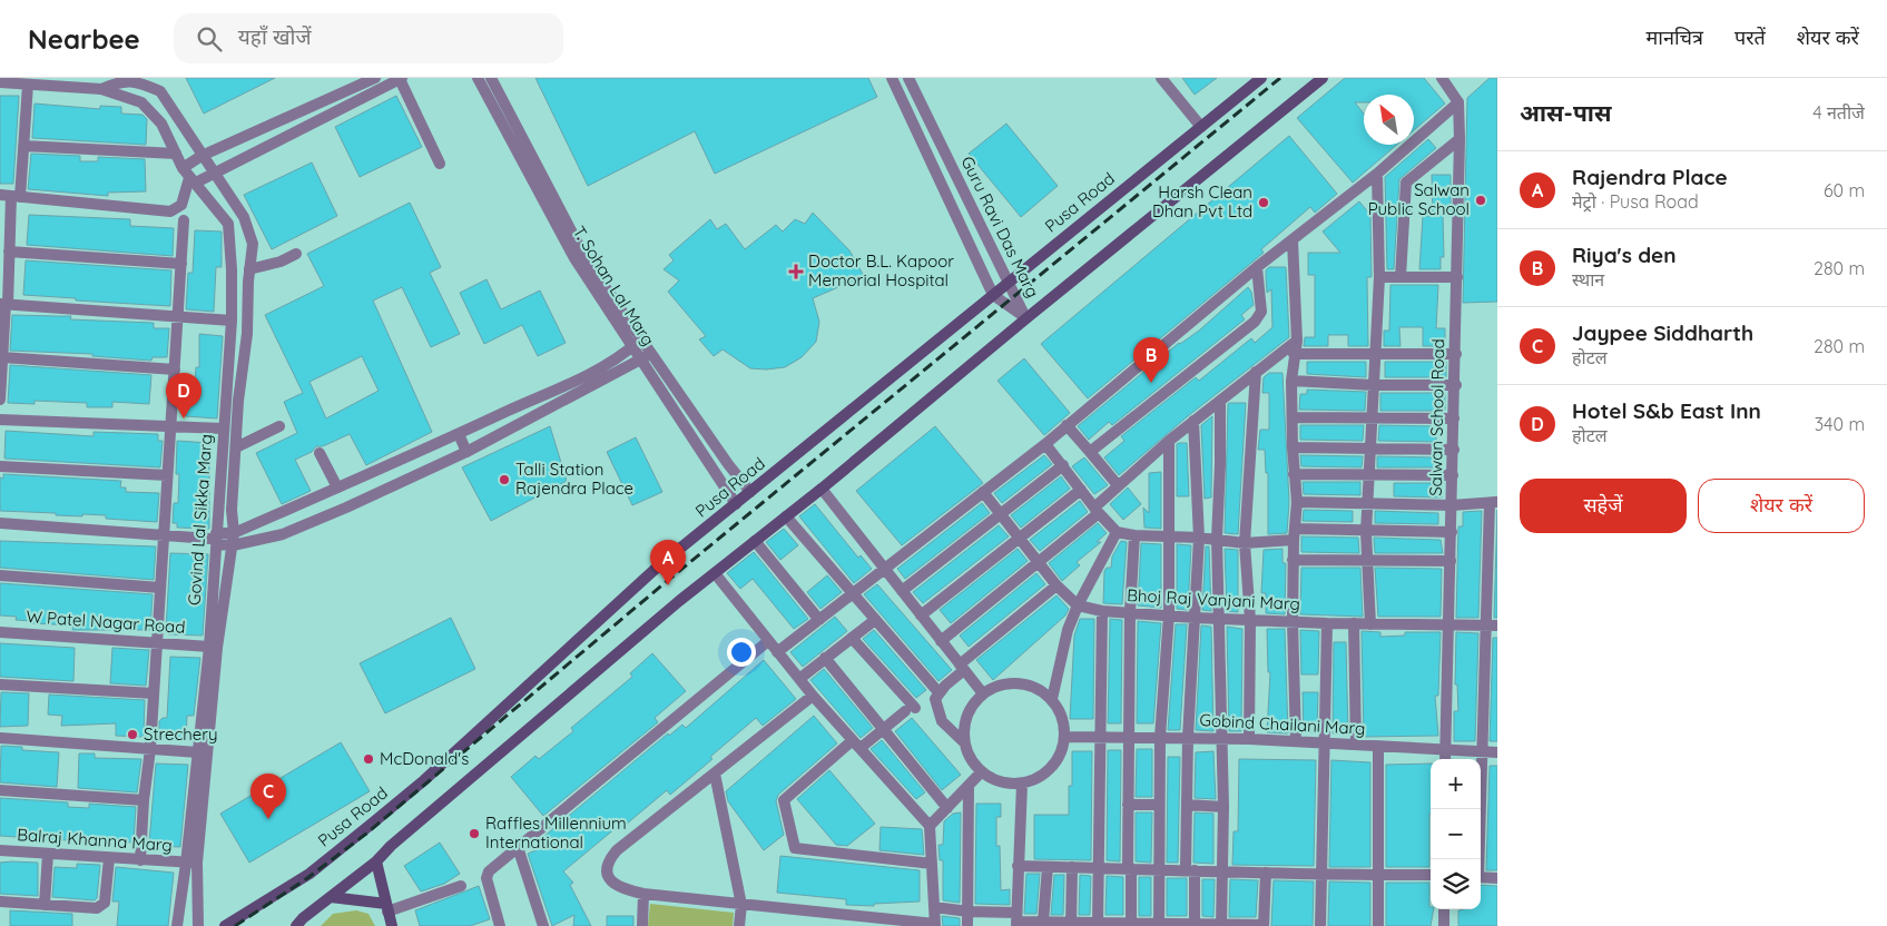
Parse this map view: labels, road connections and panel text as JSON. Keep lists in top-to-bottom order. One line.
{"streets":{"main road":["Pusa Road"],"street":["Guru Ravi Das Marg","T. Sohan Lal Marg","Salwan School Road","Govind Lal Sikka Marg","Bhoj Raj Vanjani Marg","W Patel Nagar Road","Gobind Chailani Marg","Balraj Khanna Marg"]},"crossings":[["Pusa Road","Guru Ravi Das Marg"],["Pusa Road","T. Sohan Lal Marg"],["Salwan School Road","Bhoj Raj Vanjani Marg"],["Salwan School Road","Gobind Chailani Marg"],["Govind Lal Sikka Marg","W Patel Nagar Road"],["Govind Lal Sikka Marg","Balraj Khanna Marg"]],"places":{"other":["Salwan Public School","Harsh Clean Dhan Pvt Ltd","Talli Station Rajendra Place","Strechery","McDonald's","Raffles Millennium International"],"health":["Doctor B.L. Kapoor Memorial Hospital"]},"north":"top left","page":{"header":"Nearbee","search":"यहाँ खोजें","nav":["मानचित्र","परतें","शेयर करें"],"heading":["आस-पास","4 नतीजे"],"list":[{"mark":"A","name":"Rajendra Place","note":"मेट्रो · Pusa Road","value":"60 m"},{"mark":"B","name":"Riya's den","note":"स्थान","value":"280 m"},{"mark":"C","name":"Jaypee Siddharth","note":"होटल","value":"280 m"},{"mark":"D","name":"Hotel S&b East Inn","note":"होटल","value":"340 m"}],"pins":["B","D","A","C"],"buttons":["सहेजें","शेयर करें"],"map_buttons":["+","−"]}}
